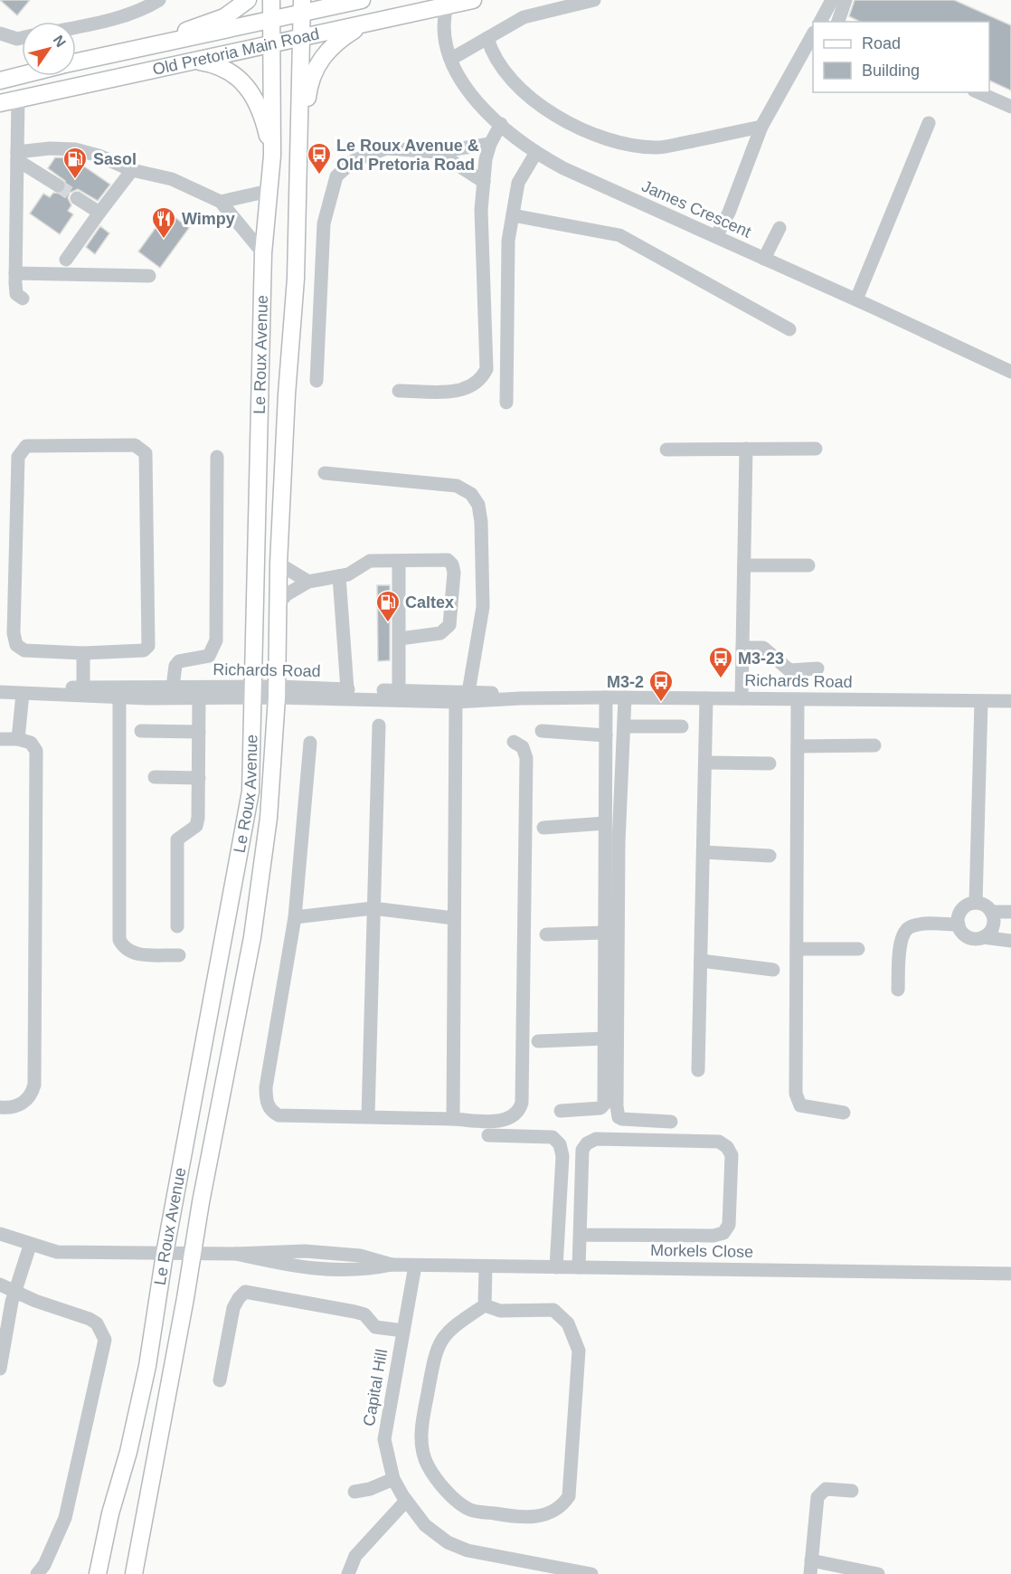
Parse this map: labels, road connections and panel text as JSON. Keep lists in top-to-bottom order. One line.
{"streets":{"main road":["Old Pretoria Main Road","Le Roux Avenue"],"street":["James Crescent","Richards Road","Morkels Close","Capital Hill"]},"crossings":[["Old Pretoria Main Road","James Crescent"],["Old Pretoria Main Road","Le Roux Avenue"],["Le Roux Avenue","Richards Road"],["Le Roux Avenue","Morkels Close"],["Morkels Close","Capital Hill"]],"places":{"bus stop":["Le Roux Avenue & Old Pretoria Road","M3-23","M3-2"],"fuel station":["Sasol","Caltex"],"restaurant":["Wimpy"]},"legend":["Road","Building"],"north":"top right"}
